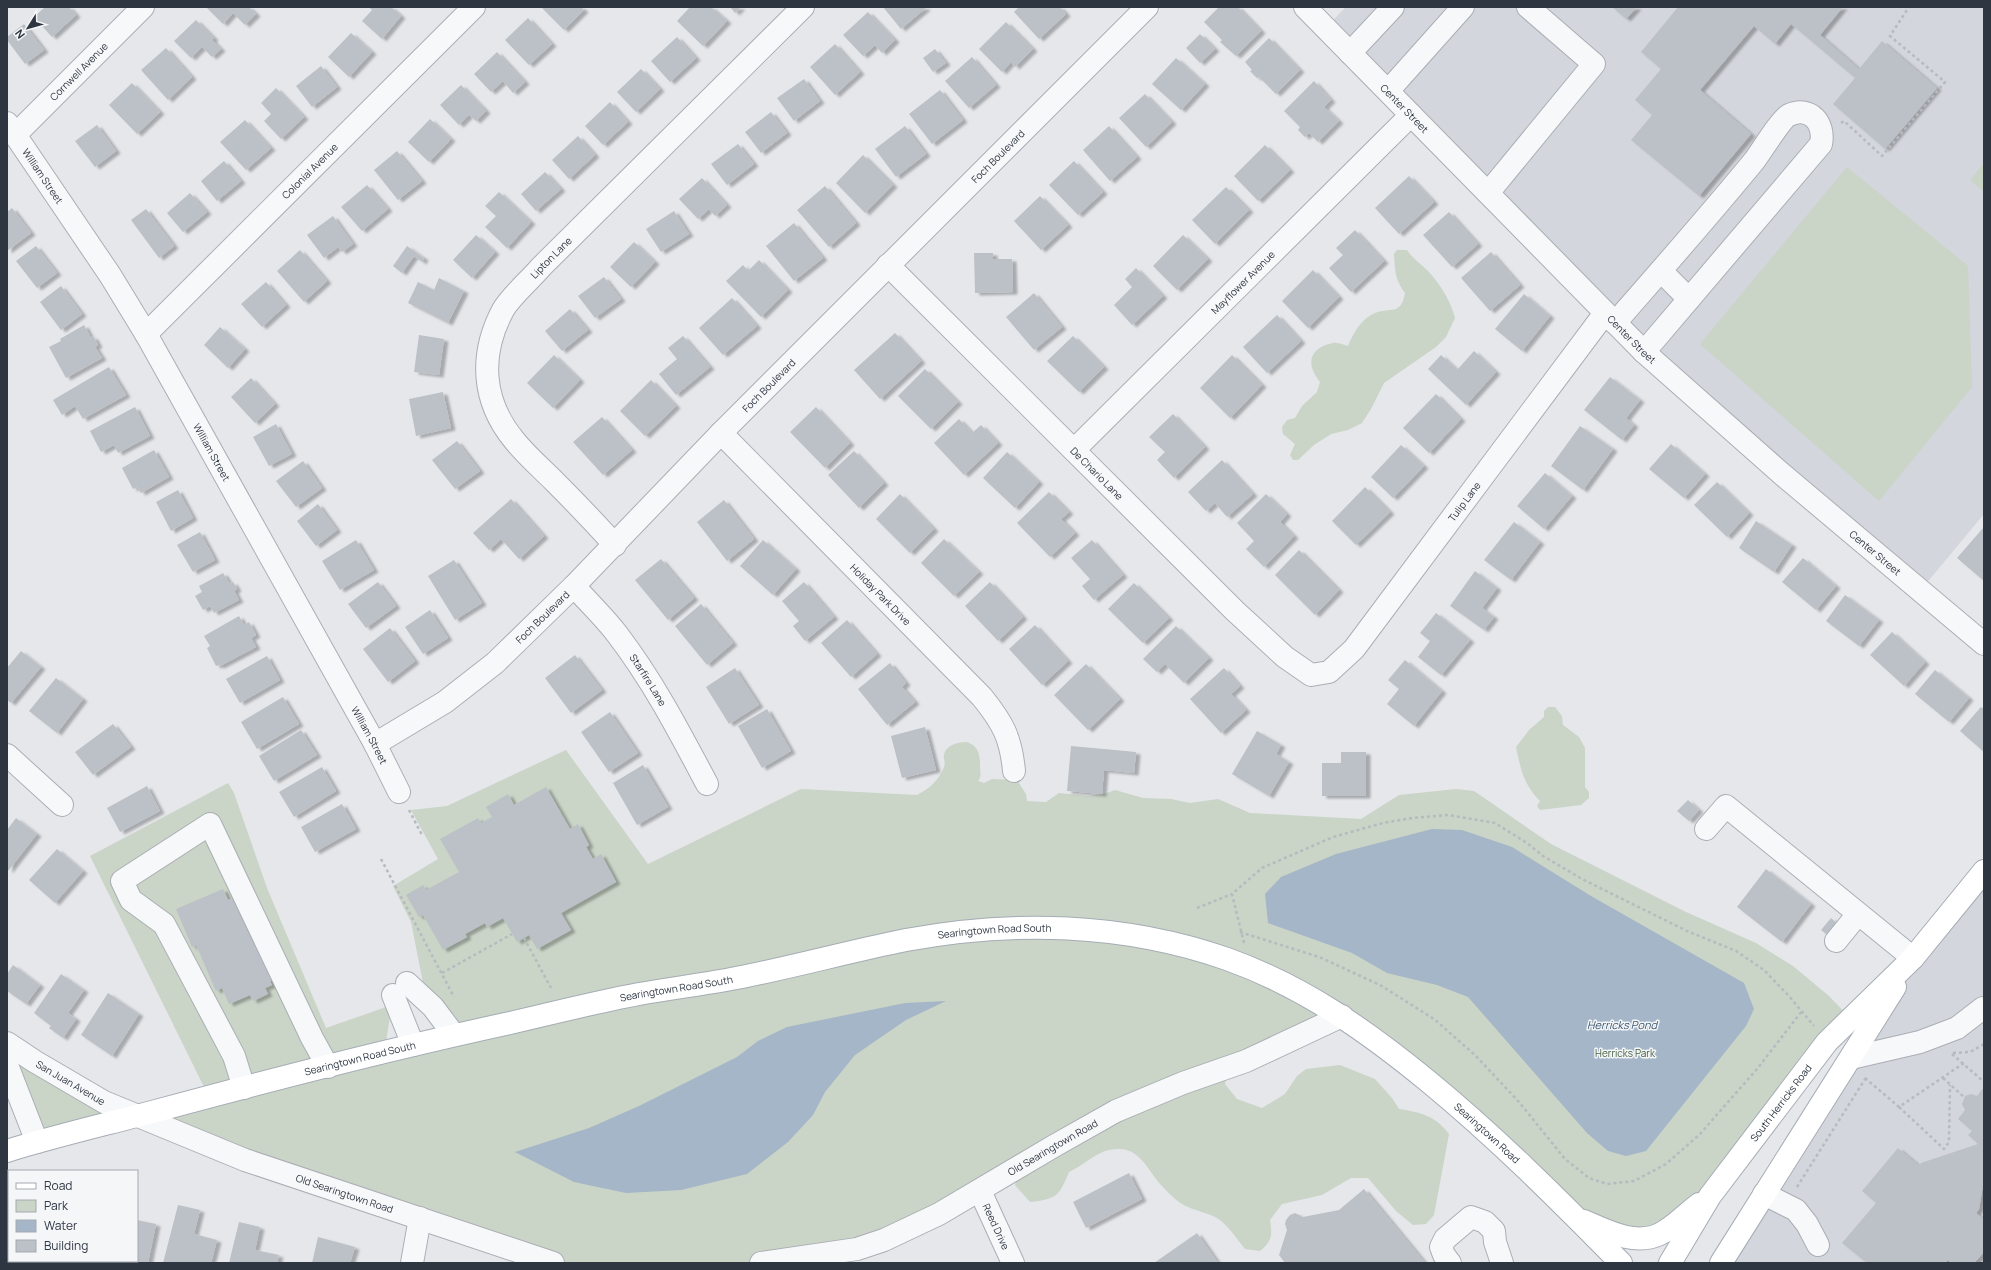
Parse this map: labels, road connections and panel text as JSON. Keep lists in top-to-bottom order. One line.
{"streets":{"main road":["Searingtown Road South","South Herricks Road","Searingtown Road"],"street":["Cornwell Avenue","Center Street","Foch Boulevard","Colonial Avenue","William Street","Lipton Lane","Mayflower Avenue","De Chario Lane","Tulip Lane","Holiday Park Drive","Starfire Lane","San Juan Avenue","Old Searingtown Road","Reed Drive"]},"crossings":[["Cornwell Avenue","William Street"],["Center Street","Mayflower Avenue"],["Center Street","Tulip Lane"],["Foch Boulevard","William Street"],["Foch Boulevard","Lipton Lane"],["Foch Boulevard","De Chario Lane"],["Foch Boulevard","Holiday Park Drive"],["Foch Boulevard","Starfire Lane"],["Colonial Avenue","William Street"],["Mayflower Avenue","De Chario Lane"],["De Chario Lane","Tulip Lane"],["Searingtown Road South","San Juan Avenue"],["Searingtown Road South","Searingtown Road"],["Searingtown Road South","Old Searingtown Road"],["San Juan Avenue","Old Searingtown Road"],["Searingtown Road","Old Searingtown Road"],["Old Searingtown Road","Reed Drive"]],"water":["Herricks Pond"],"parks":["Herricks Park"],"legend":["Road","Park","Water","Building"],"north":"bottom left"}
